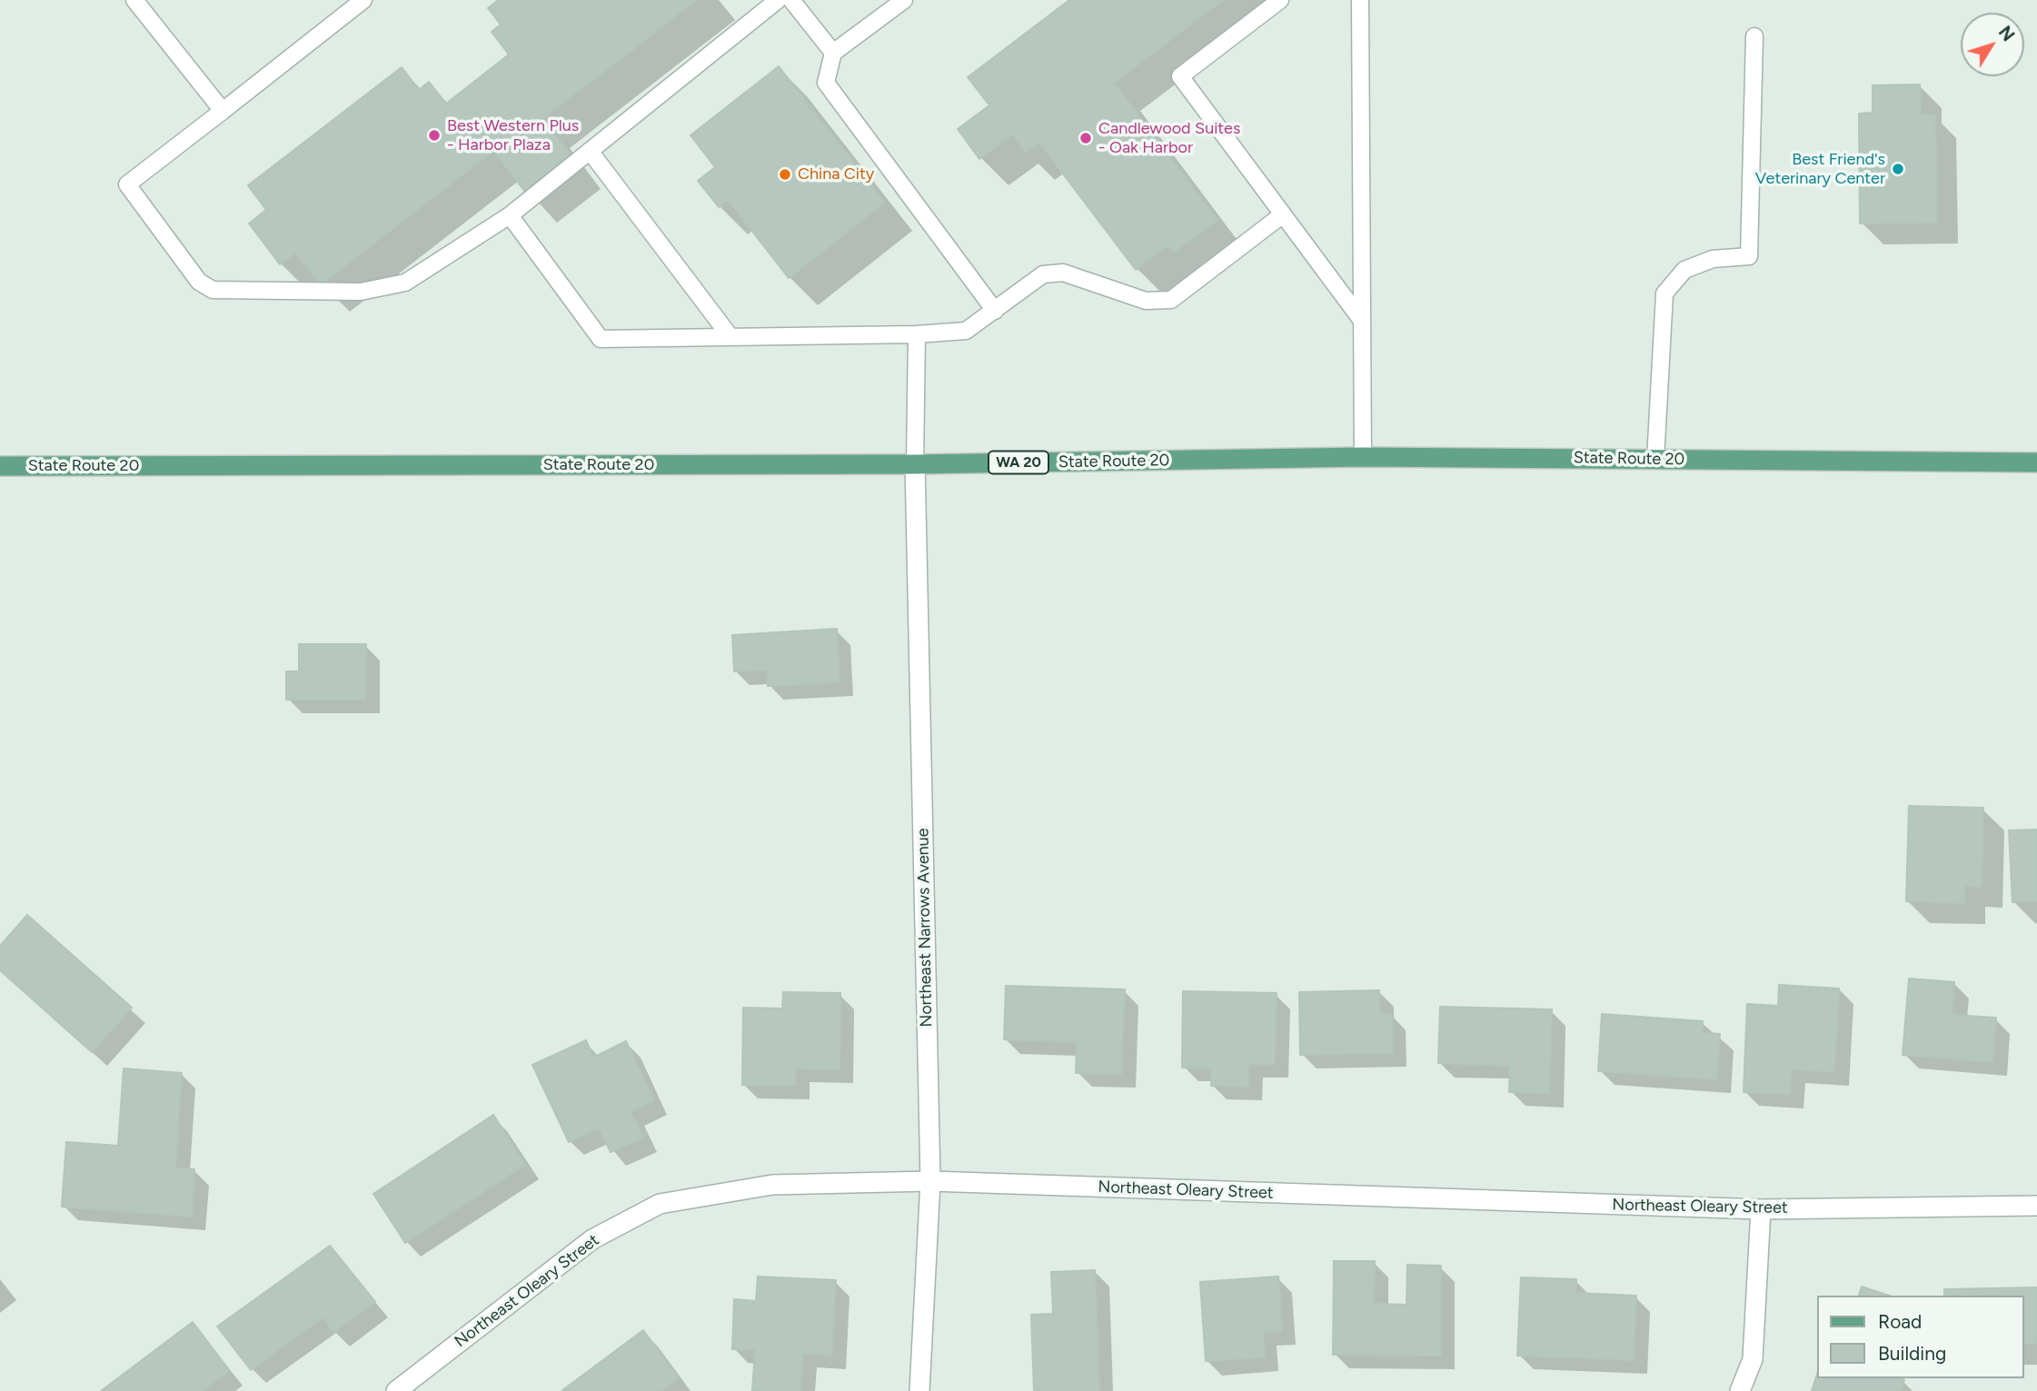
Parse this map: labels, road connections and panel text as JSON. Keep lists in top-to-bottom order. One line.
{"streets":{"main road":["State Route 20","WA 20"],"street":["Northeast Narrows Avenue","Northeast Oleary Street"]},"crossings":[["State Route 20","Northeast Narrows Avenue"],["Northeast Narrows Avenue","Northeast Oleary Street"]],"places":["Best Western Plus - Harbor Plaza","Candlewood Suites - Oak Harbor","Best Friend's Veterinary Center","China City"],"legend":["Road","Building"],"north":"top right"}
